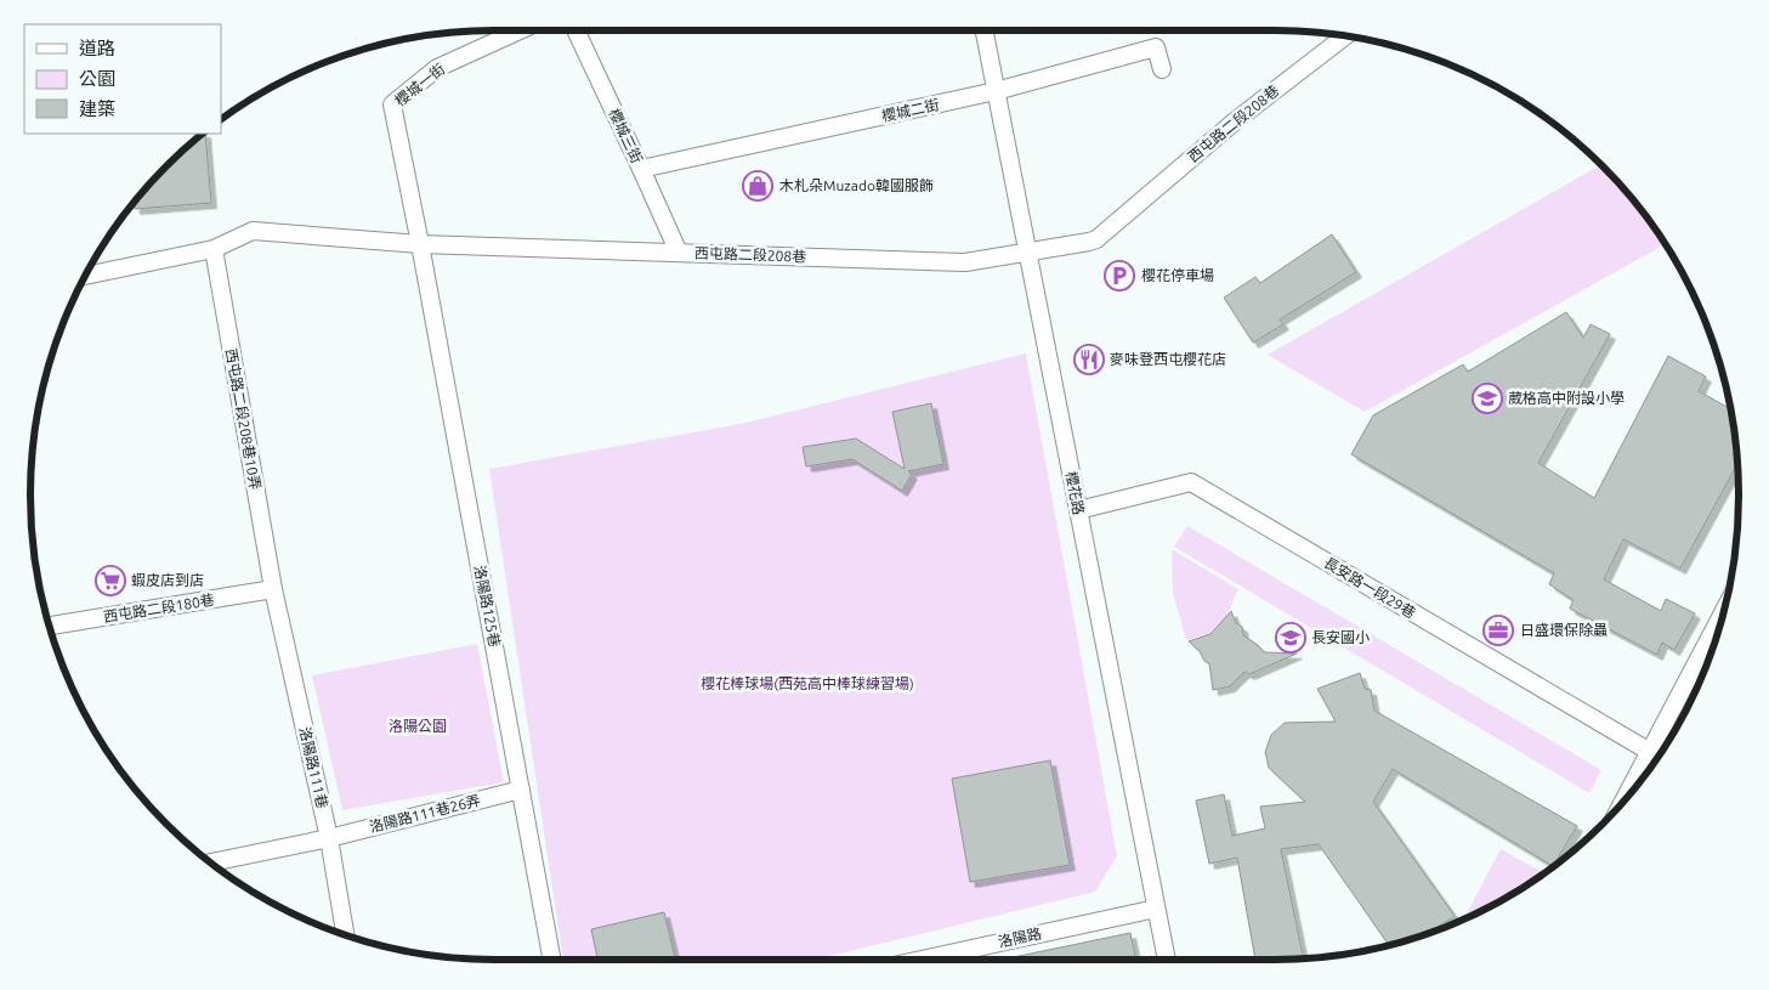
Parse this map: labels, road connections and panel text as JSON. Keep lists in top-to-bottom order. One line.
{"streets":{"street":["櫻城一街","櫻城二街","西屯路二段208巷","櫻城三街","西屯路二段208巷10弄","櫻花路","長安路一段29巷","洛陽路125巷","西屯路二段180巷","洛陽路111巷","洛陽路111巷26弄","洛陽路"]},"crossings":[["櫻城一街","西屯路二段208巷"],["櫻城一街","洛陽路125巷"],["櫻城二街","櫻城三街"],["櫻城二街","櫻花路"],["西屯路二段208巷","櫻城三街"],["西屯路二段208巷","西屯路二段208巷10弄"],["西屯路二段208巷","櫻花路"],["西屯路二段208巷","洛陽路125巷"],["西屯路二段208巷10弄","西屯路二段180巷"],["西屯路二段208巷10弄","洛陽路111巷"],["櫻花路","長安路一段29巷"],["櫻花路","洛陽路"],["洛陽路125巷","洛陽路111巷26弄"],["西屯路二段180巷","洛陽路111巷"],["洛陽路111巷","洛陽路111巷26弄"]],"parks":["櫻花棒球場(西苑高中棒球練習場)","洛陽公園"],"places":{"shop":["木札朵Muzado韓國服飾"],"parking":["櫻花停車場"],"restaurant":["麥味登西屯櫻花店"],"school or university":["葳格高中附設小學","長安國小"],"supermarket":["蝦皮店到店"],"office":["日盛環保除蟲"]},"legend":["道路","公園","建築"]}
